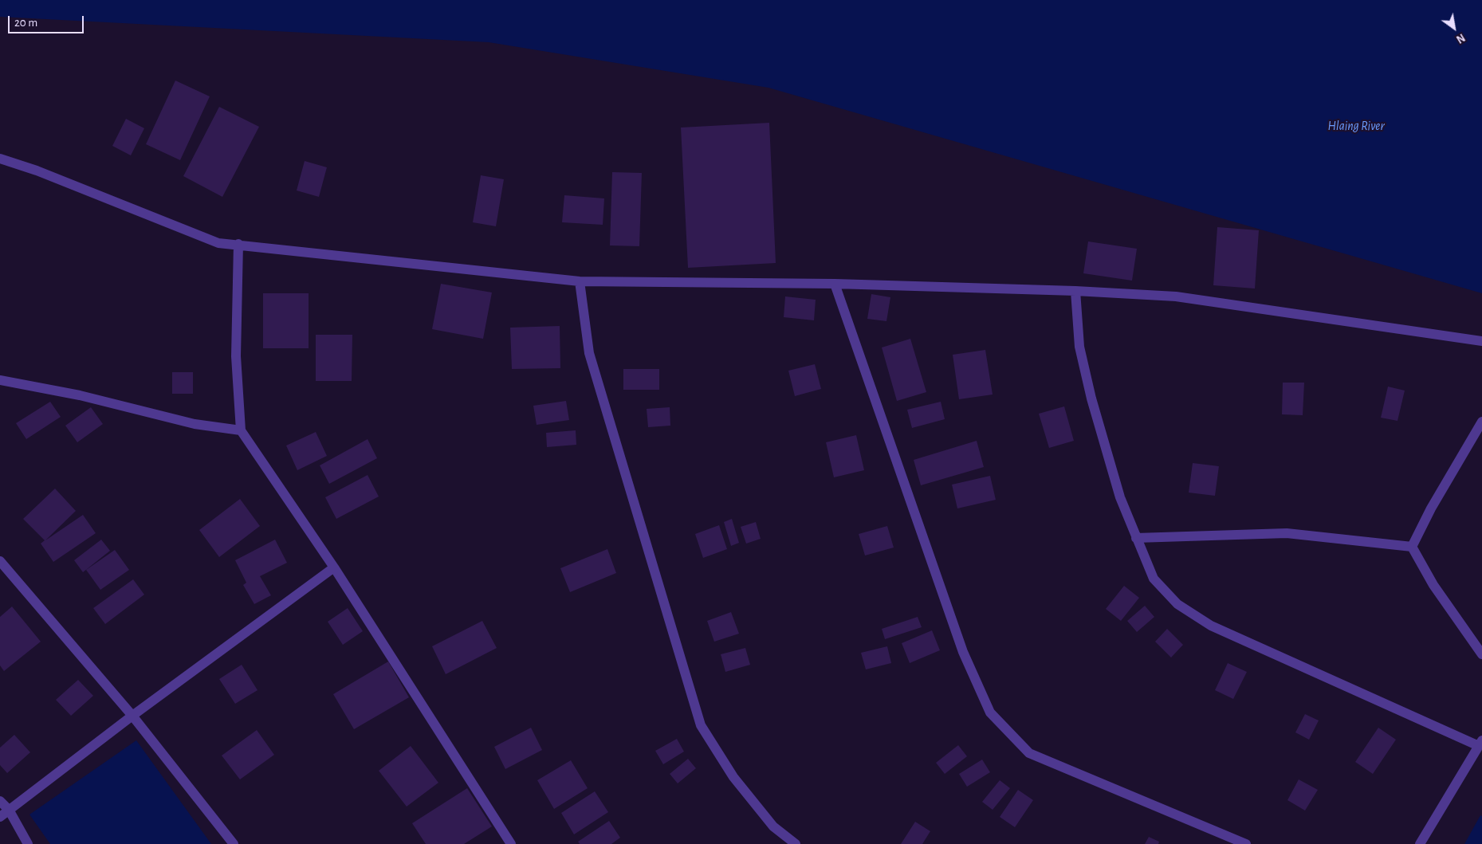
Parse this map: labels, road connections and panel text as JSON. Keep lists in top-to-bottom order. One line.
{"water":["Hlaing River"],"scale_bar":"20 m","north":"bottom right"}
